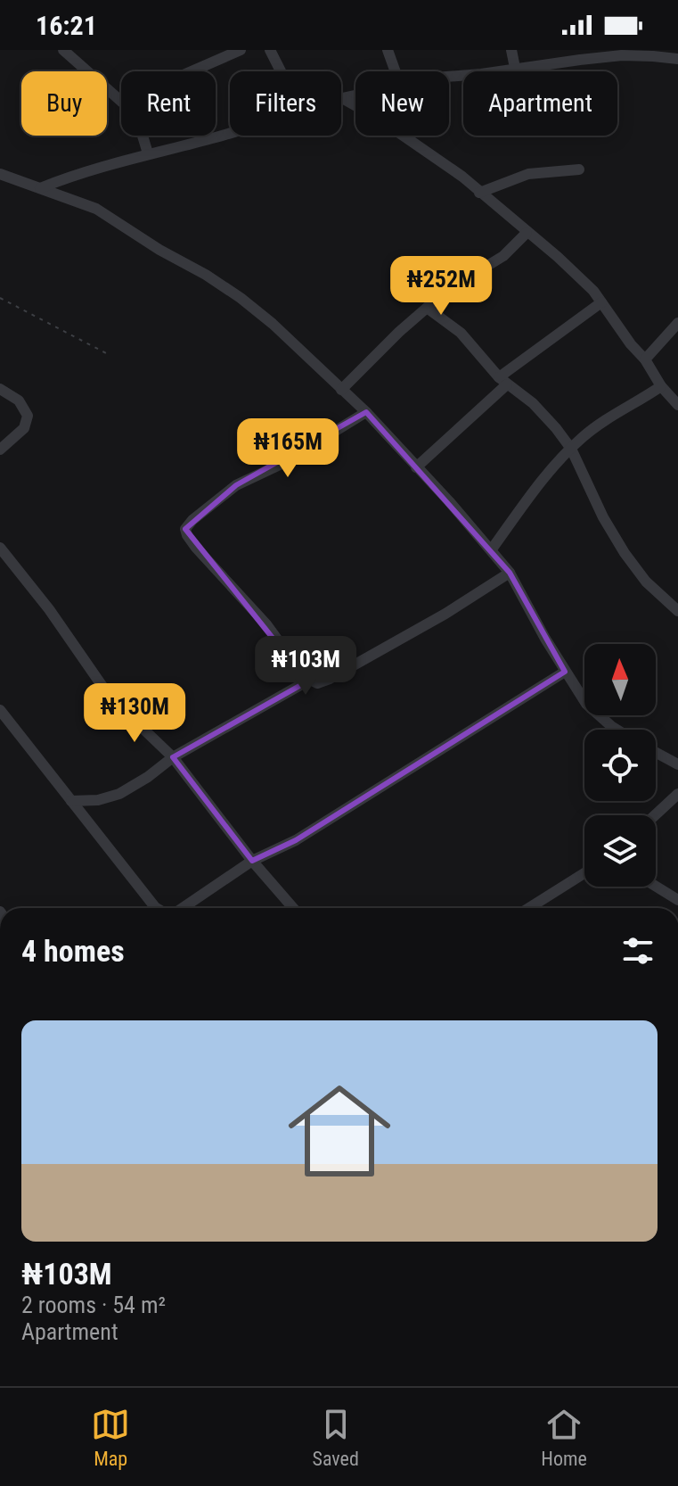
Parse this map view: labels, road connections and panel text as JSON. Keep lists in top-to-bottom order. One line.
{"north":"top","page":{"status":"16:21","chip":["Buy","Rent","Filters","New","Apartment"],"price":["₦252M","₦165M","₦103M","₦130M"],"heading":"4 homes","list":[{"name":"₦103M","note":"2 rooms · 54 m² · Apartment"}],"tabs":["Map","Saved","Home"]}}
